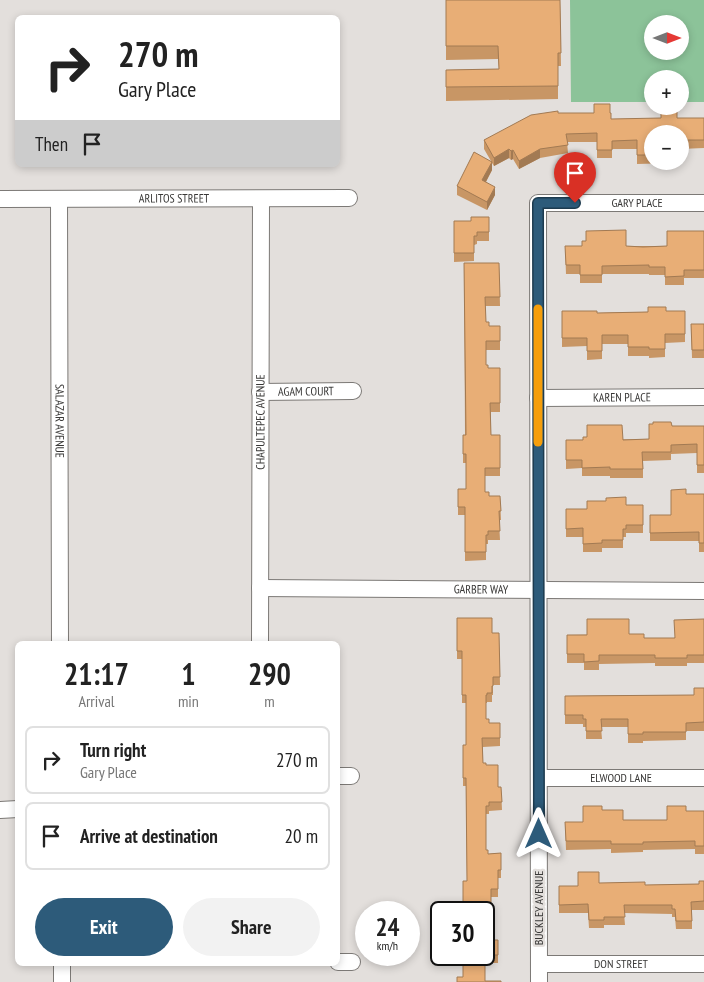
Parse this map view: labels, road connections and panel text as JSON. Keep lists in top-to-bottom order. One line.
{"streets":{"street":["ARLITOS STREET","GARY PLACE","AGAM COURT","KAREN PLACE","SALAZAR AVENUE","CHAPULTEPEC AVENUE","GARBER WAY","ELWOOD LANE","BUCKLEY AVENUE","DON STREET"]},"crossings":[["ARLITOS STREET","SALAZAR AVENUE"],["ARLITOS STREET","CHAPULTEPEC AVENUE"],["GARY PLACE","BUCKLEY AVENUE"],["AGAM COURT","CHAPULTEPEC AVENUE"],["KAREN PLACE","BUCKLEY AVENUE"],["CHAPULTEPEC AVENUE","GARBER WAY"],["GARBER WAY","BUCKLEY AVENUE"],["ELWOOD LANE","BUCKLEY AVENUE"],["BUCKLEY AVENUE","DON STREET"]],"north":"right","page":{"map_buttons":["+","−"],"turn":["270 m","Gary Place"],"then":"Then","eta":["21:17","Arrival","1","min","290","m"],"list":[{"name":"Turn right","note":"Gary Place","value":"270 m"},{"name":"Arrive at destination","value":"20 m"}],"buttons":["Exit","Share"],"speed":"24 km/h","limit":"30"}}
